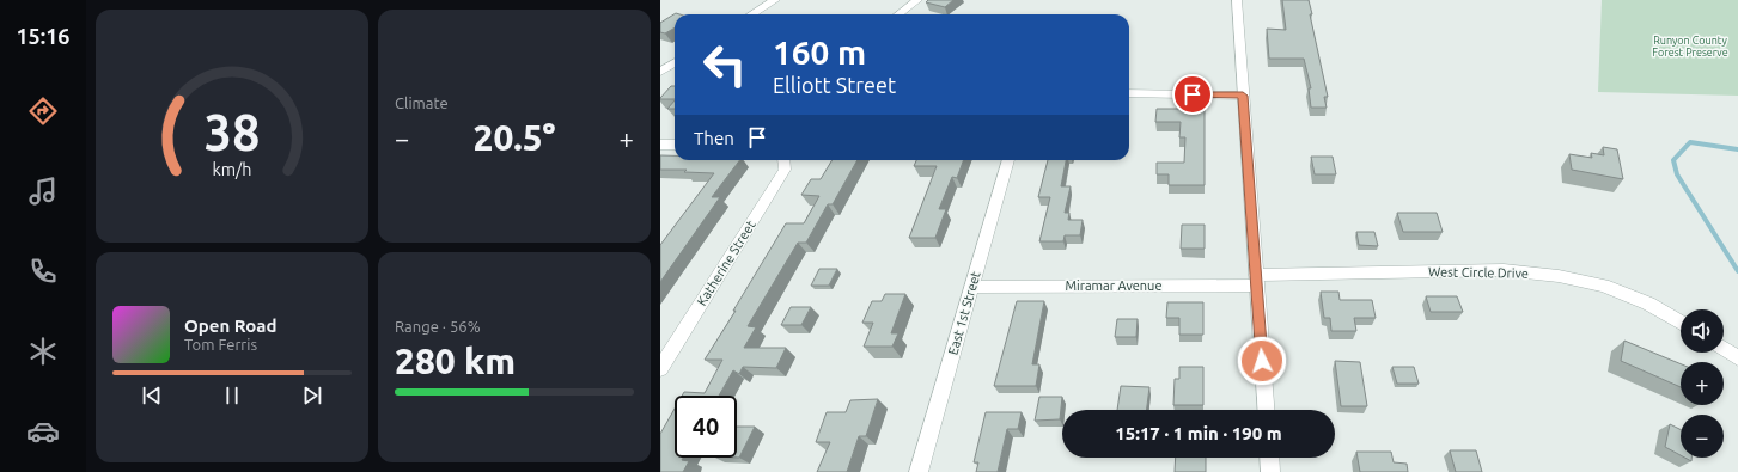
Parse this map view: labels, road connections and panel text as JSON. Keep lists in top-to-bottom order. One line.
{"streets":{"street":["Katherine Street","West Circle Drive","Miramar Avenue","East 1st Street"]},"crossings":[["West Circle Drive","Miramar Avenue"],["Miramar Avenue","East 1st Street"]],"parks":["Runyon County Forest Preserve"],"page":{"tabs":"15:16","tile":["Climate",["Range · 56%","280 km"]],"turn":["160 m","Elliott Street"],"then":"Then","heat":["−","20.5°","+"],"song":["Open Road","Tom Ferris"],"map_buttons":["+","−"],"limit":"40","trip":"15:17 · 1 min · 190 m","gauge":["38","km/h"]}}
